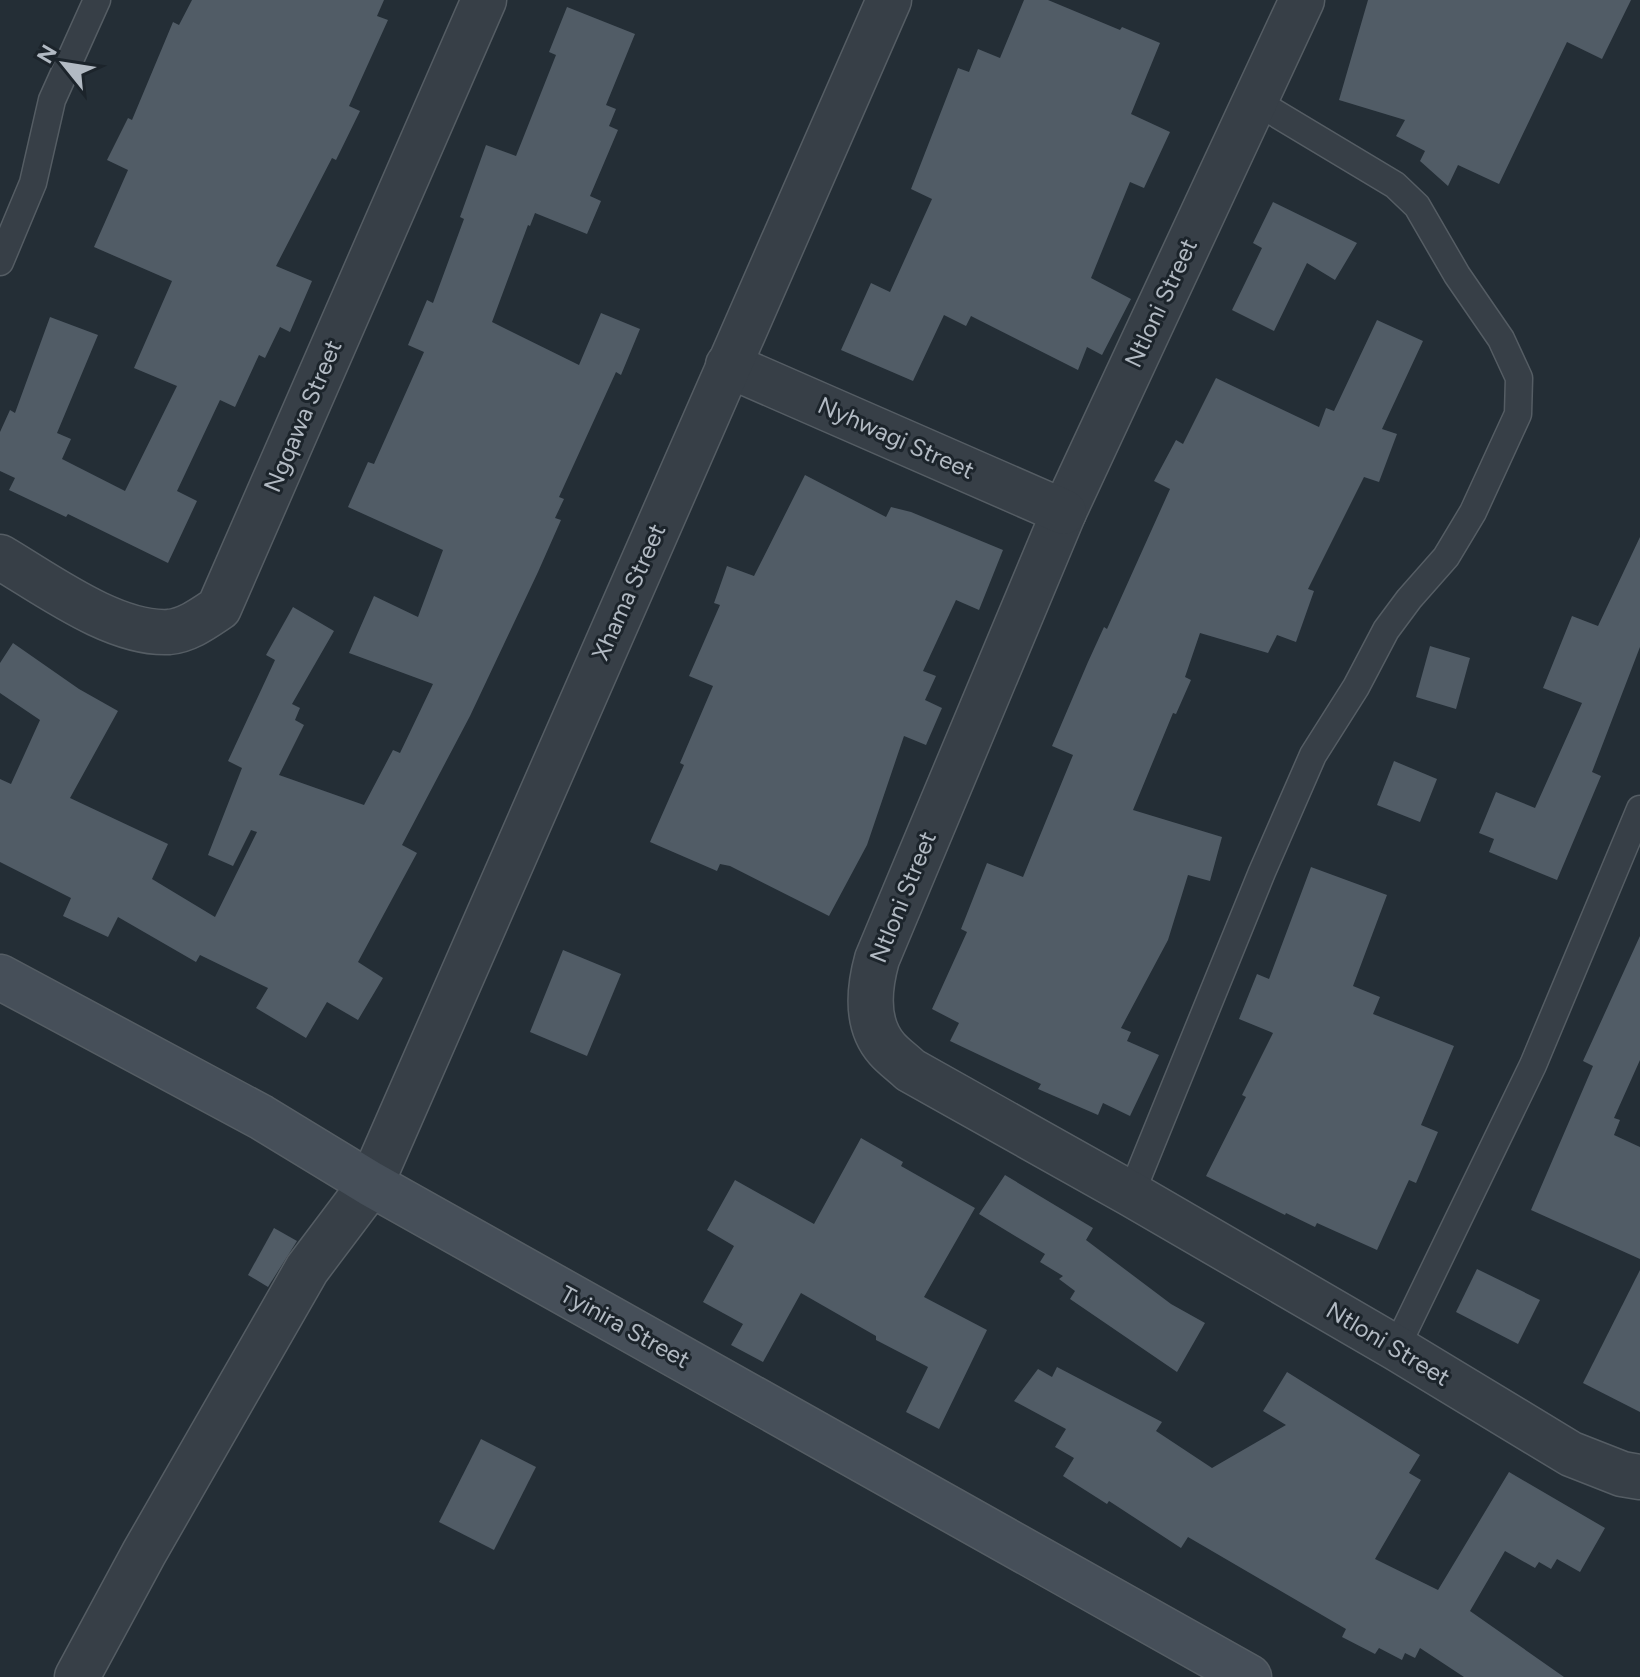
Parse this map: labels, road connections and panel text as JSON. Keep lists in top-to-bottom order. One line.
{"streets":{"street":["Ntloni Street","Ngqawa Street","Nyhwagi Street","Xhama Street","Tyinira Street"]},"crossings":[["Ntloni Street","Nyhwagi Street"],["Nyhwagi Street","Xhama Street"],["Xhama Street","Tyinira Street"]],"north":"top left"}
